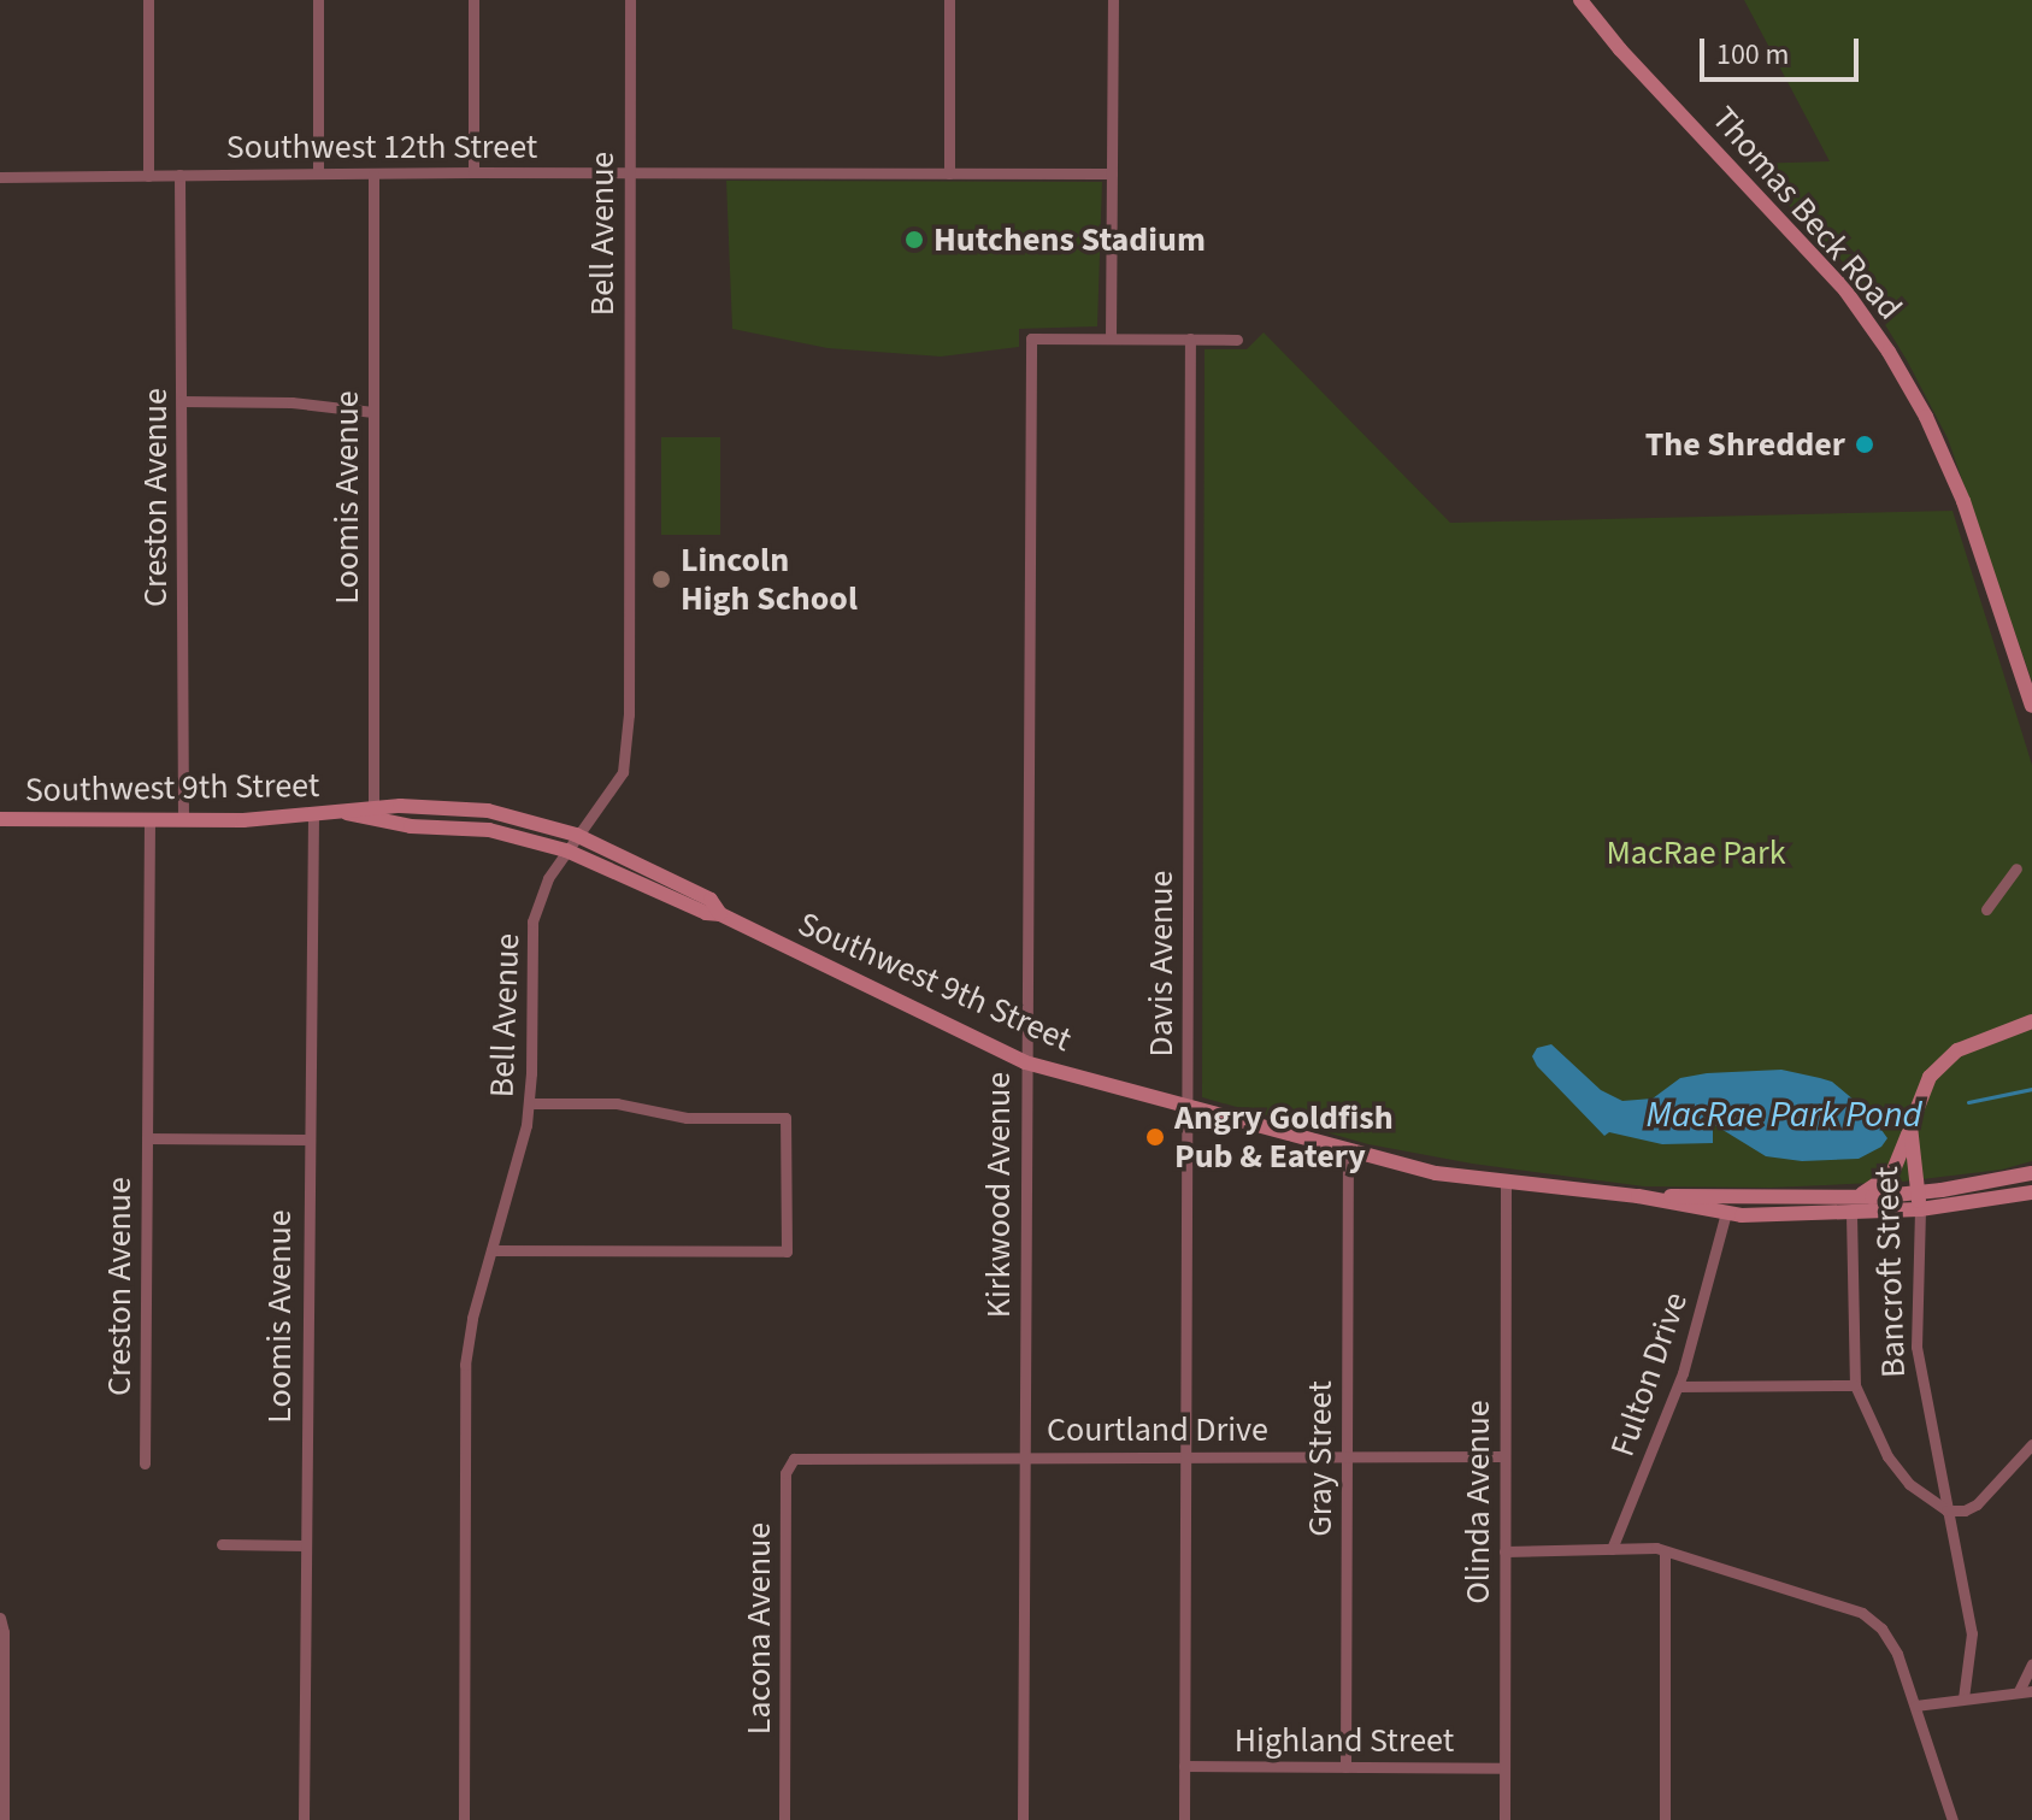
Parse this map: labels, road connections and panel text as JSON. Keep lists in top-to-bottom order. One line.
{"streets":{"main road":["Thomas Beck Road","Southwest 9th Street","Bancroft Street"],"street":["Southwest 12th Street","Bell Avenue","Creston Avenue","Loomis Avenue","Davis Avenue","Kirkwood Avenue","Fulton Drive","Courtland Drive","Gray Street","Olinda Avenue","Lacona Avenue","Highland Street"]},"crossings":[["Southwest 12th Street","Bell Avenue"],["Southwest 12th Street","Creston Avenue"],["Southwest 12th Street","Loomis Avenue"],["Bell Avenue","Southwest 9th Street"],["Creston Avenue","Southwest 9th Street"],["Loomis Avenue","Southwest 9th Street"],["Southwest 9th Street","Davis Avenue"],["Southwest 9th Street","Kirkwood Avenue"],["Southwest 9th Street","Bancroft Street"],["Southwest 9th Street","Fulton Drive"],["Southwest 9th Street","Gray Street"],["Southwest 9th Street","Olinda Avenue"],["Davis Avenue","Courtland Drive"],["Davis Avenue","Highland Street"],["Kirkwood Avenue","Courtland Drive"],["Courtland Drive","Gray Street"],["Courtland Drive","Olinda Avenue"],["Courtland Drive","Lacona Avenue"],["Gray Street","Highland Street"],["Olinda Avenue","Highland Street"]],"water":["MacRae Park Pond"],"parks":["MacRae Park"],"places":["Hutchens Stadium","The Shredder","Lincoln High School","Angry Goldfish Pub & Eatery"],"scale_bar":"100 m"}
